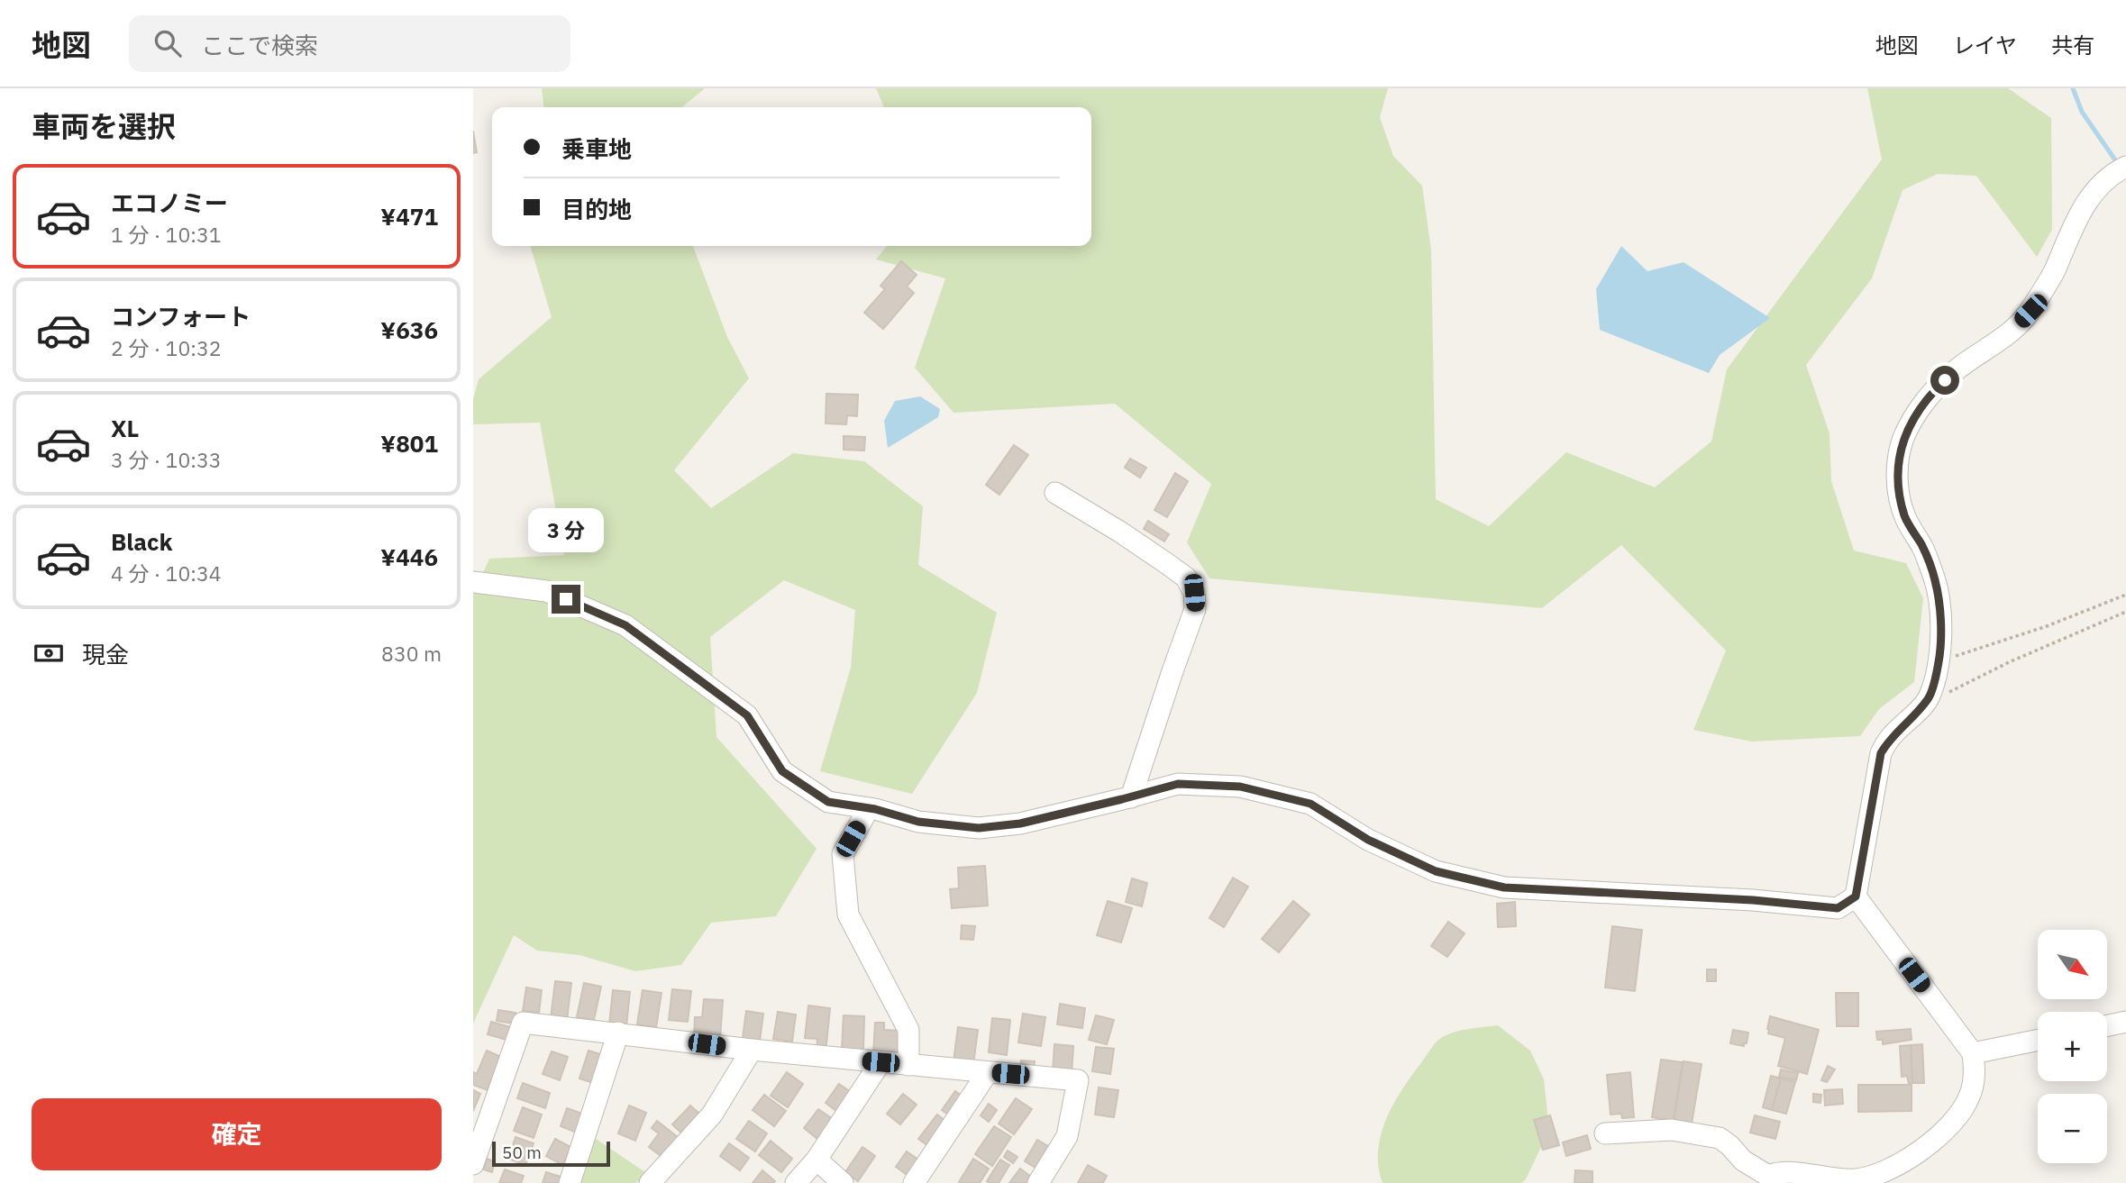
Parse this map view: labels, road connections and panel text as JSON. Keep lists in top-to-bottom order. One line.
{"scale_bar":"50 m","north":"bottom right","page":{"header":"地図","search":"ここで検索","nav":["地図","レイヤ","共有"],"heading":"車両を選択","banner":["乗車地","目的地"],"list":[{"name":"エコノミー","note":"1 分 · 10:31","value":"¥471"},{"name":"コンフォート","note":"2 分 · 10:32","value":"¥636"},{"name":"XL","note":"3 分 · 10:33","value":"¥801"},{"name":"Black","note":"4 分 · 10:34","value":"¥446"}],"bubble":"3 分","pay":["現金","830 m"],"map_buttons":["+","−"],"buttons":"確定","scale":"50 m"}}
